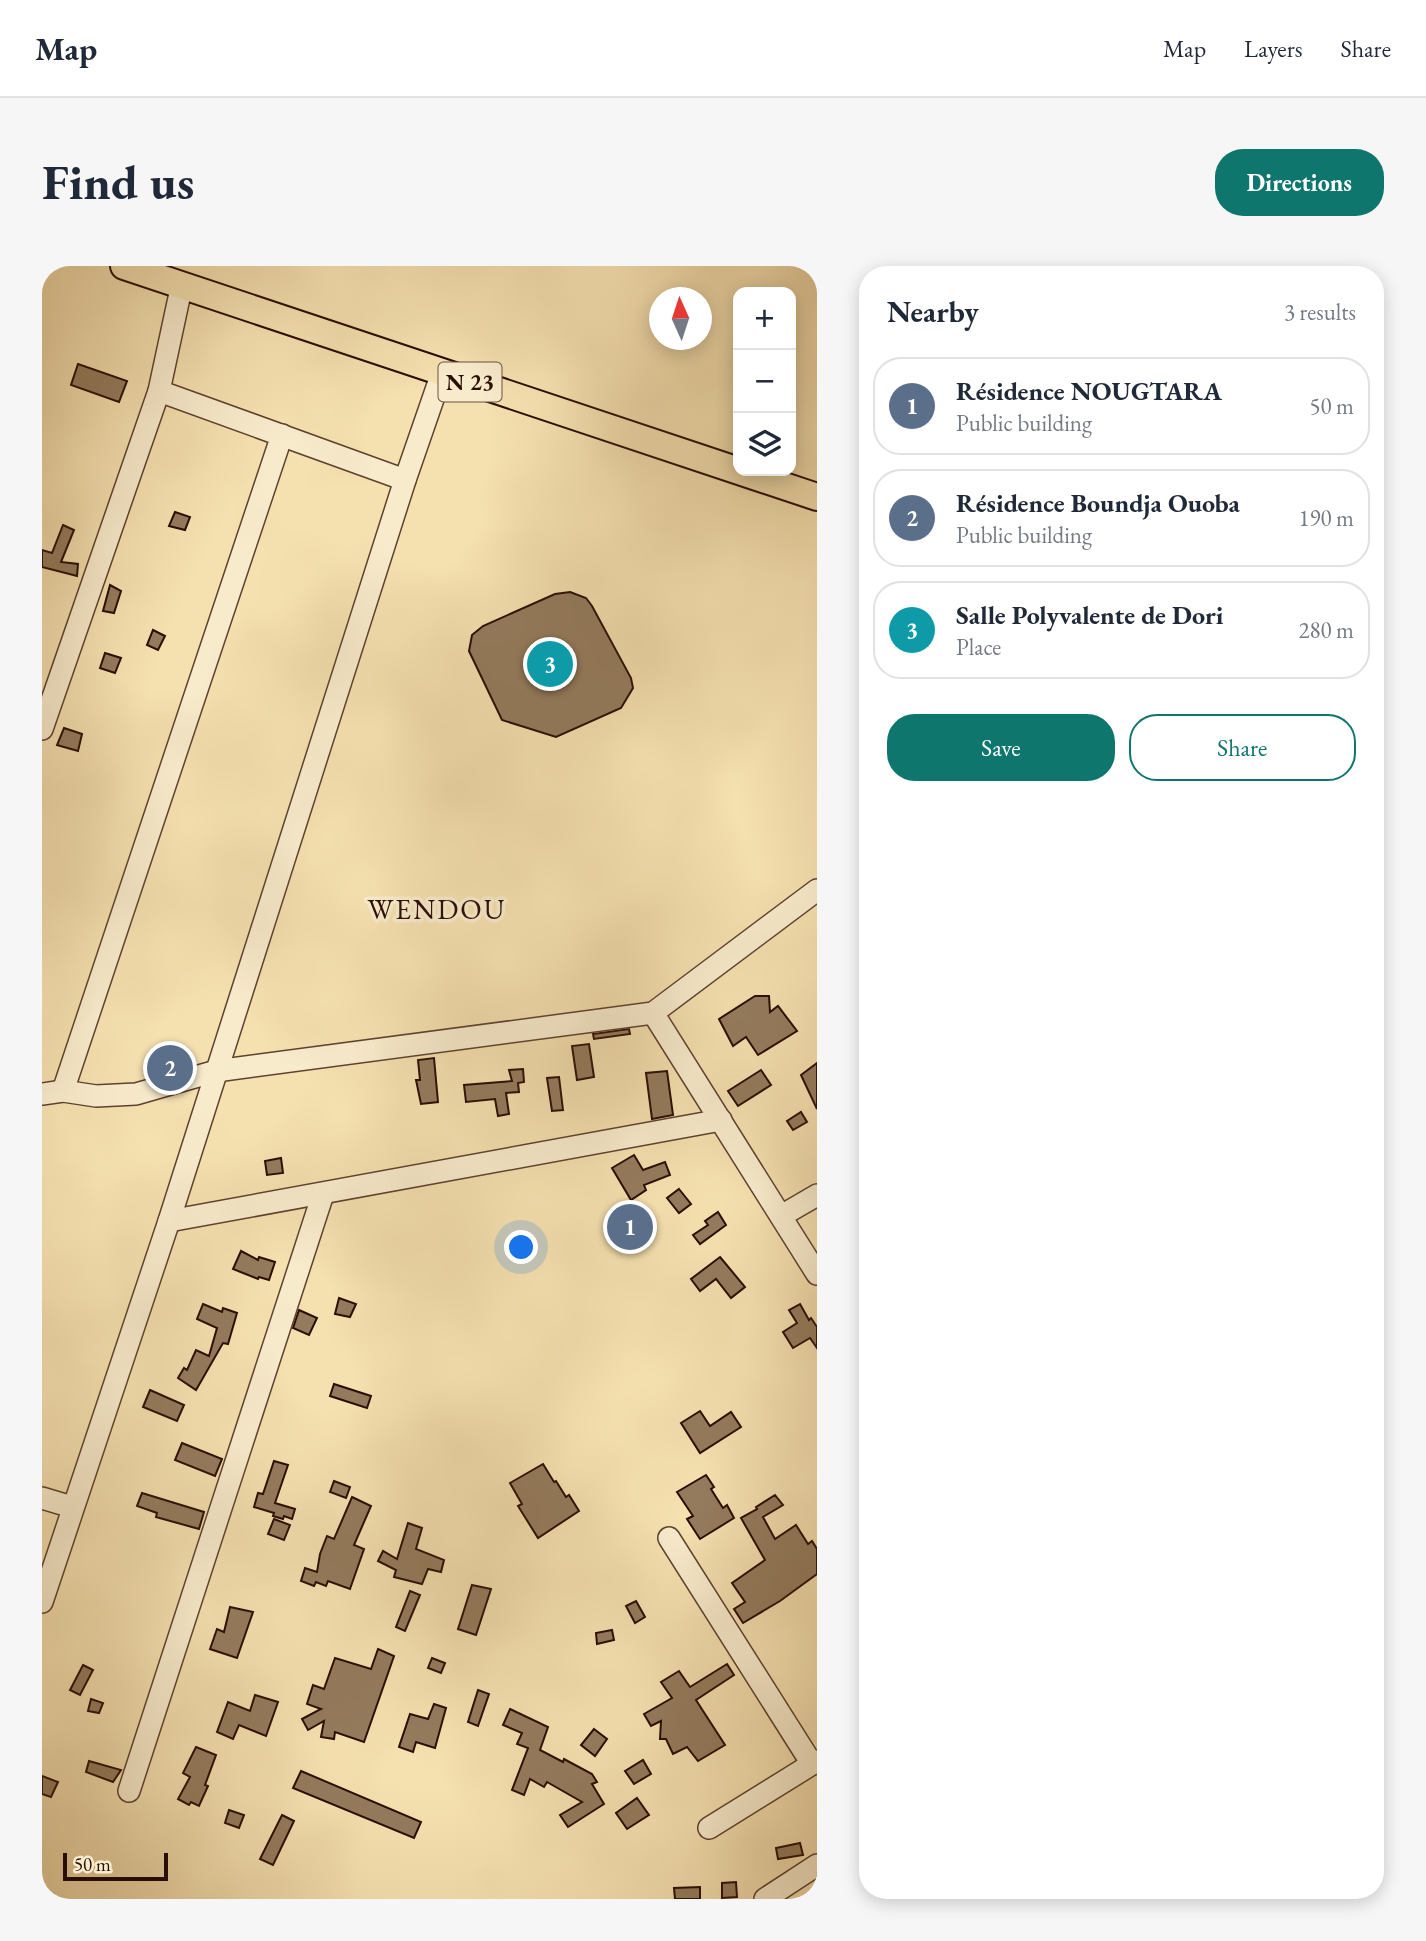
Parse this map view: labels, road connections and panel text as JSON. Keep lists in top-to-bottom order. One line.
{"streets":{"main road":["N 23"]},"districts":["WENDOU"],"scale_bar":"50 m","north":"top","page":{"header":"Map","nav":["Map","Layers","Share"],"buttons":["Directions",["Save","Share"]],"title":"Find us","heading":["Nearby","3 results"],"map_buttons":["+","−"],"list":[{"mark":"1","name":"Résidence NOUGTARA","note":"Public building","value":"50 m"},{"mark":"2","name":"Résidence Boundja Ouoba","note":"Public building","value":"190 m"},{"mark":"3","name":"Salle Polyvalente de Dori","note":"Place","value":"280 m"}],"pins":["3","2","1"],"scale":"50 m"}}
